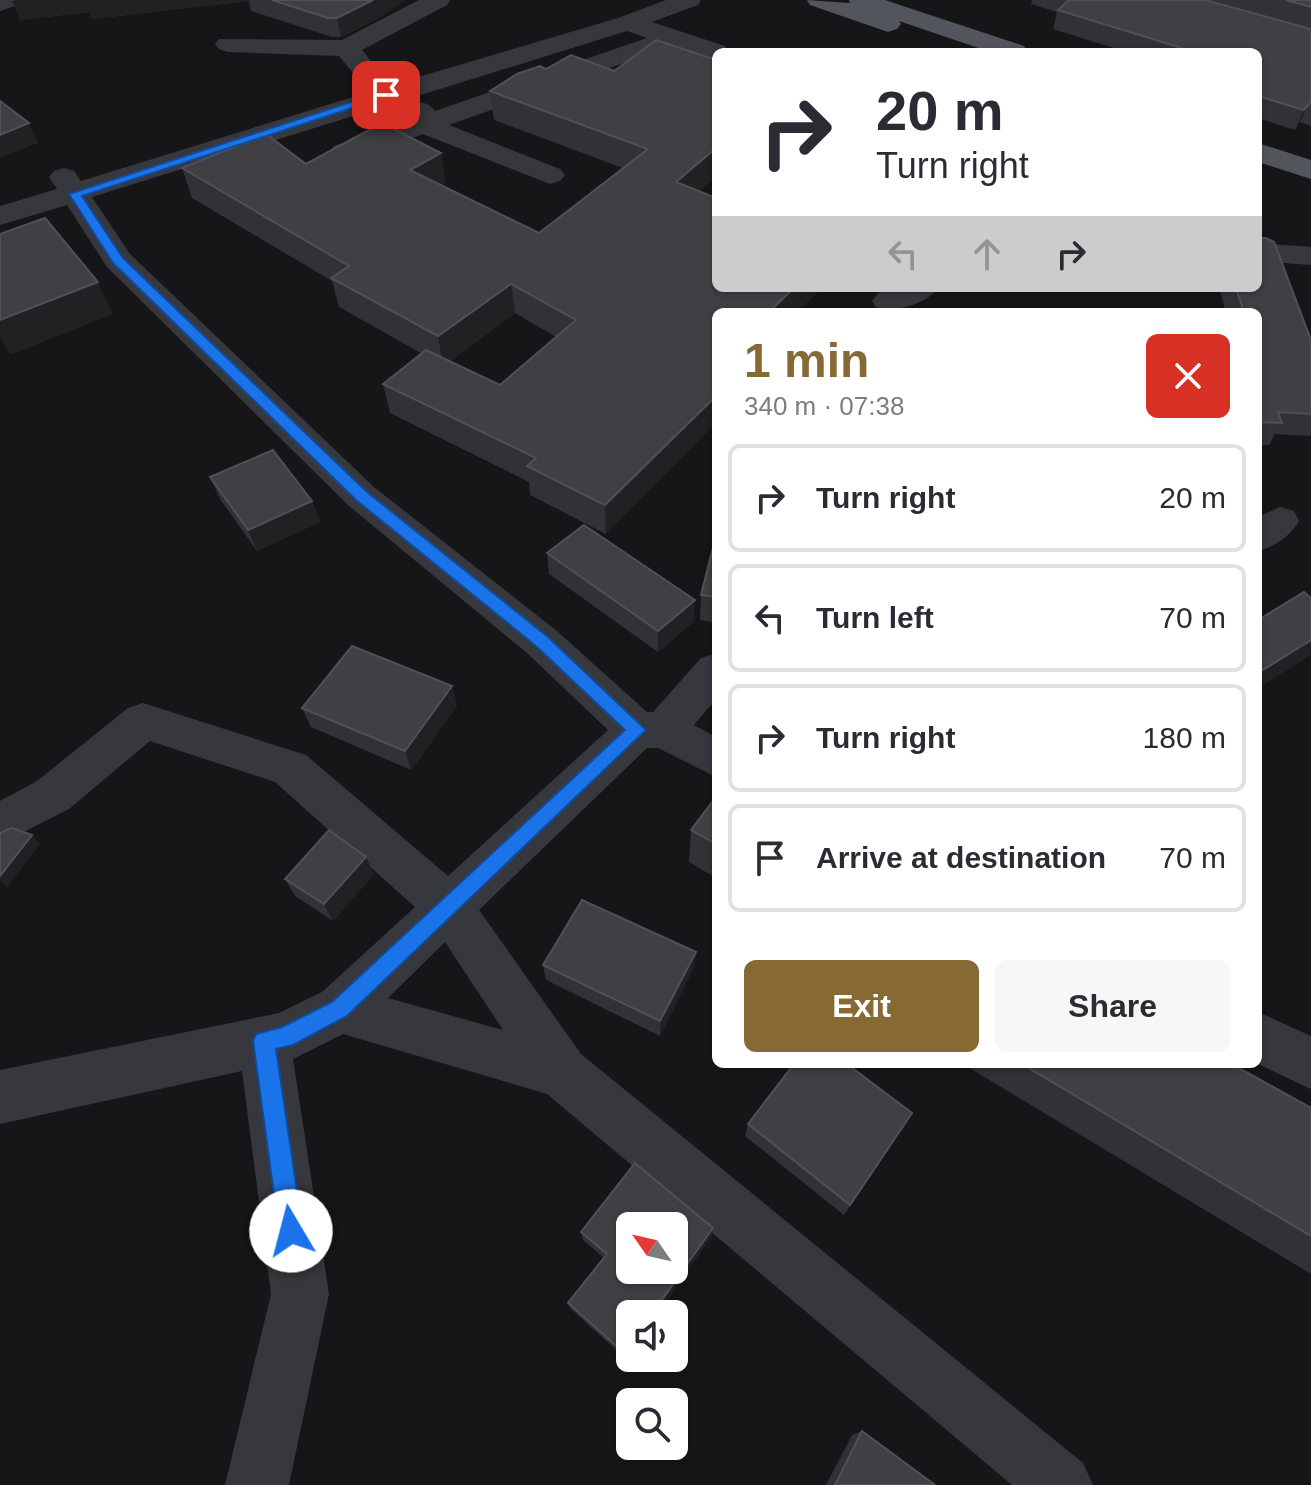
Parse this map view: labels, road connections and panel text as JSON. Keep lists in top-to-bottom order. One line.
{"north":"top left","page":{"turn":["20 m","Turn right"],"heading":["1 min","340 m · 07:38"],"list":[{"name":"Turn right","value":"20 m"},{"name":"Turn left","value":"70 m"},{"name":"Turn right","value":"180 m"},{"name":"Arrive at destination","value":"70 m"}],"buttons":["Exit","Share"]}}
